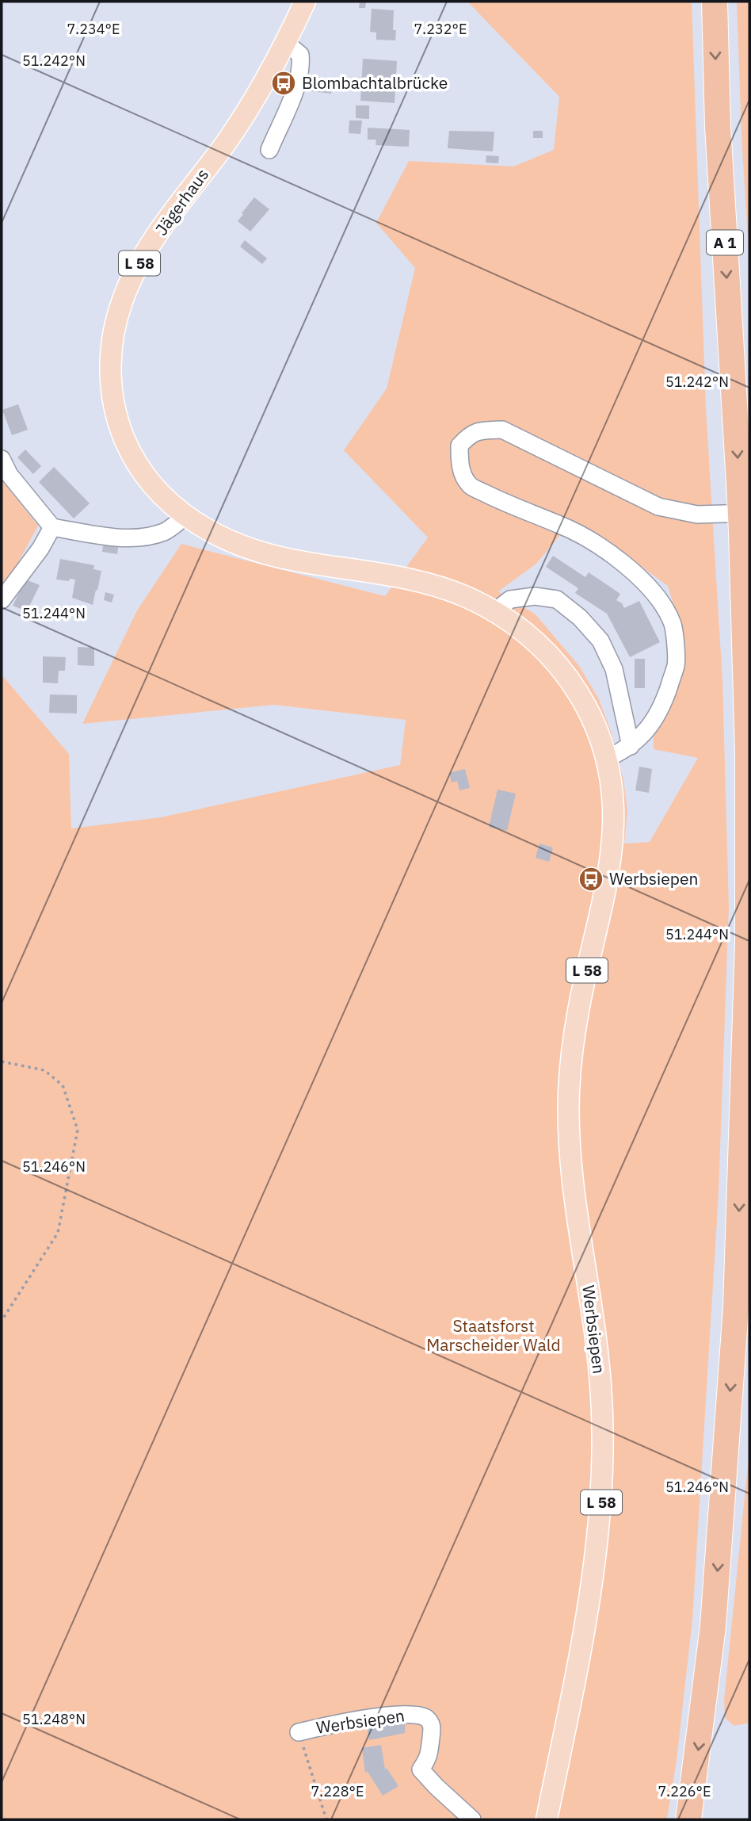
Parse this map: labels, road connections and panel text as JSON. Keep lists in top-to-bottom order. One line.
{"streets":{"highway":["A 1"],"main road":["Jägerhaus","L 58","Werbsiepen"]},"crossings":[["Jägerhaus","Werbsiepen"]],"parks":["Staatsforst Marscheider Wald"],"places":{"bus stop":["Blombachtalbrücke","Werbsiepen"]},"coordinates":["7.232°E","7.234°E","51.242°N","51.244°N","51.246°N","51.248°N","7.228°E","7.226°E"]}
